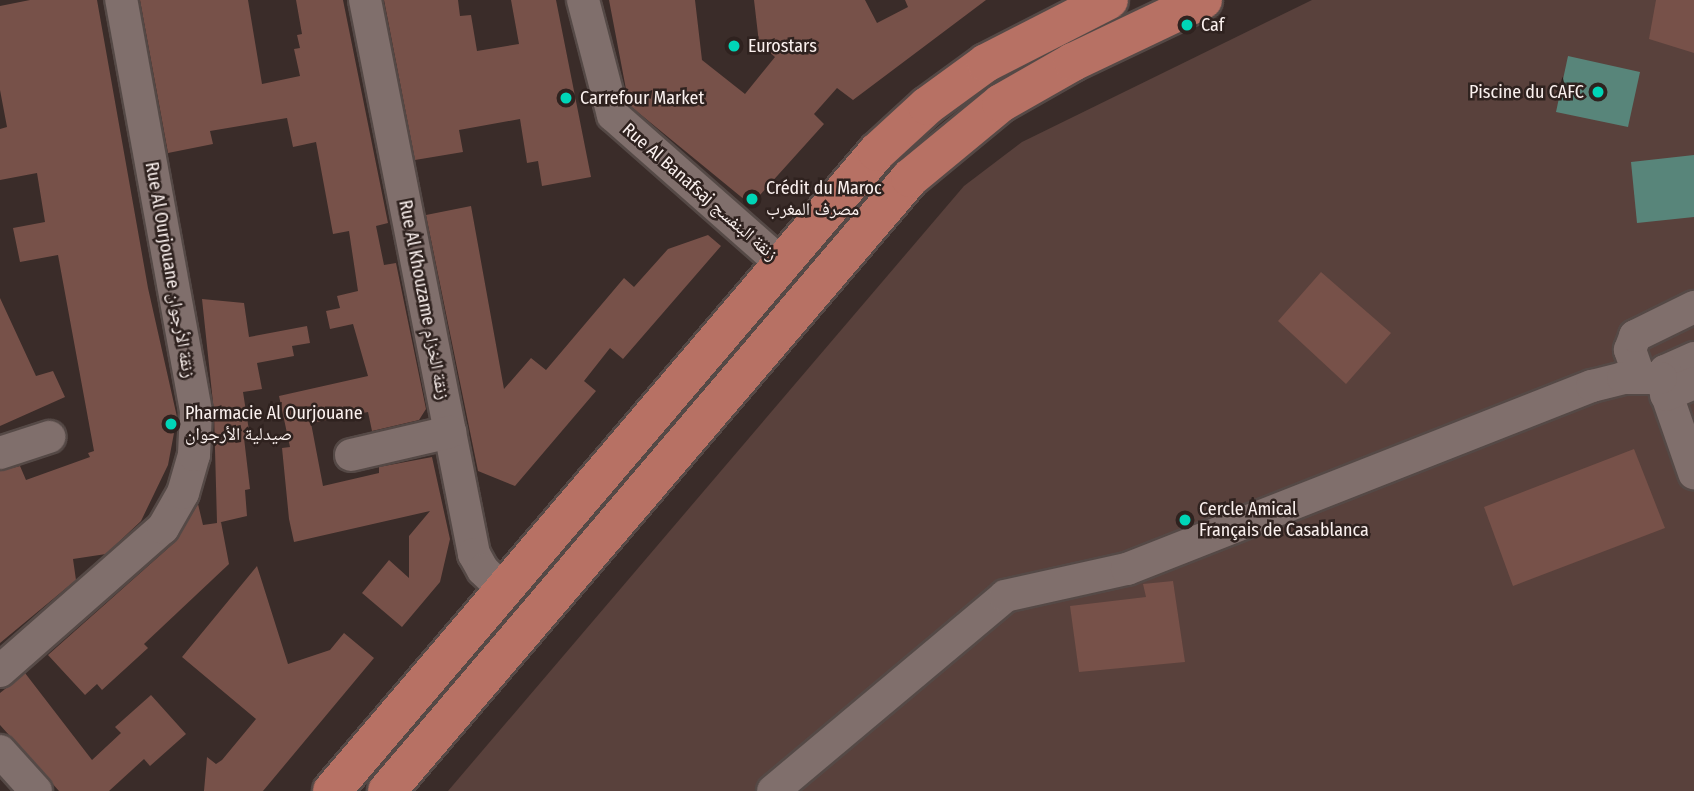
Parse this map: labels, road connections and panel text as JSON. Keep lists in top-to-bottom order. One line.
{"streets":{"street":["Rue Al Banafsaj زنقة البنفسج","Rue Al Ourjouane زنقة الأرجوان","Rue Al Khouzame زنقة الخزام"]},"places":["Caf","Eurostars","Piscine du CAFC","Carrefour Market","Crédit du Maroc مصرف المغرب","Pharmacie Al Ourjouane صيدلية الأرجوان","Cercle Amical Français de Casablanca"]}
